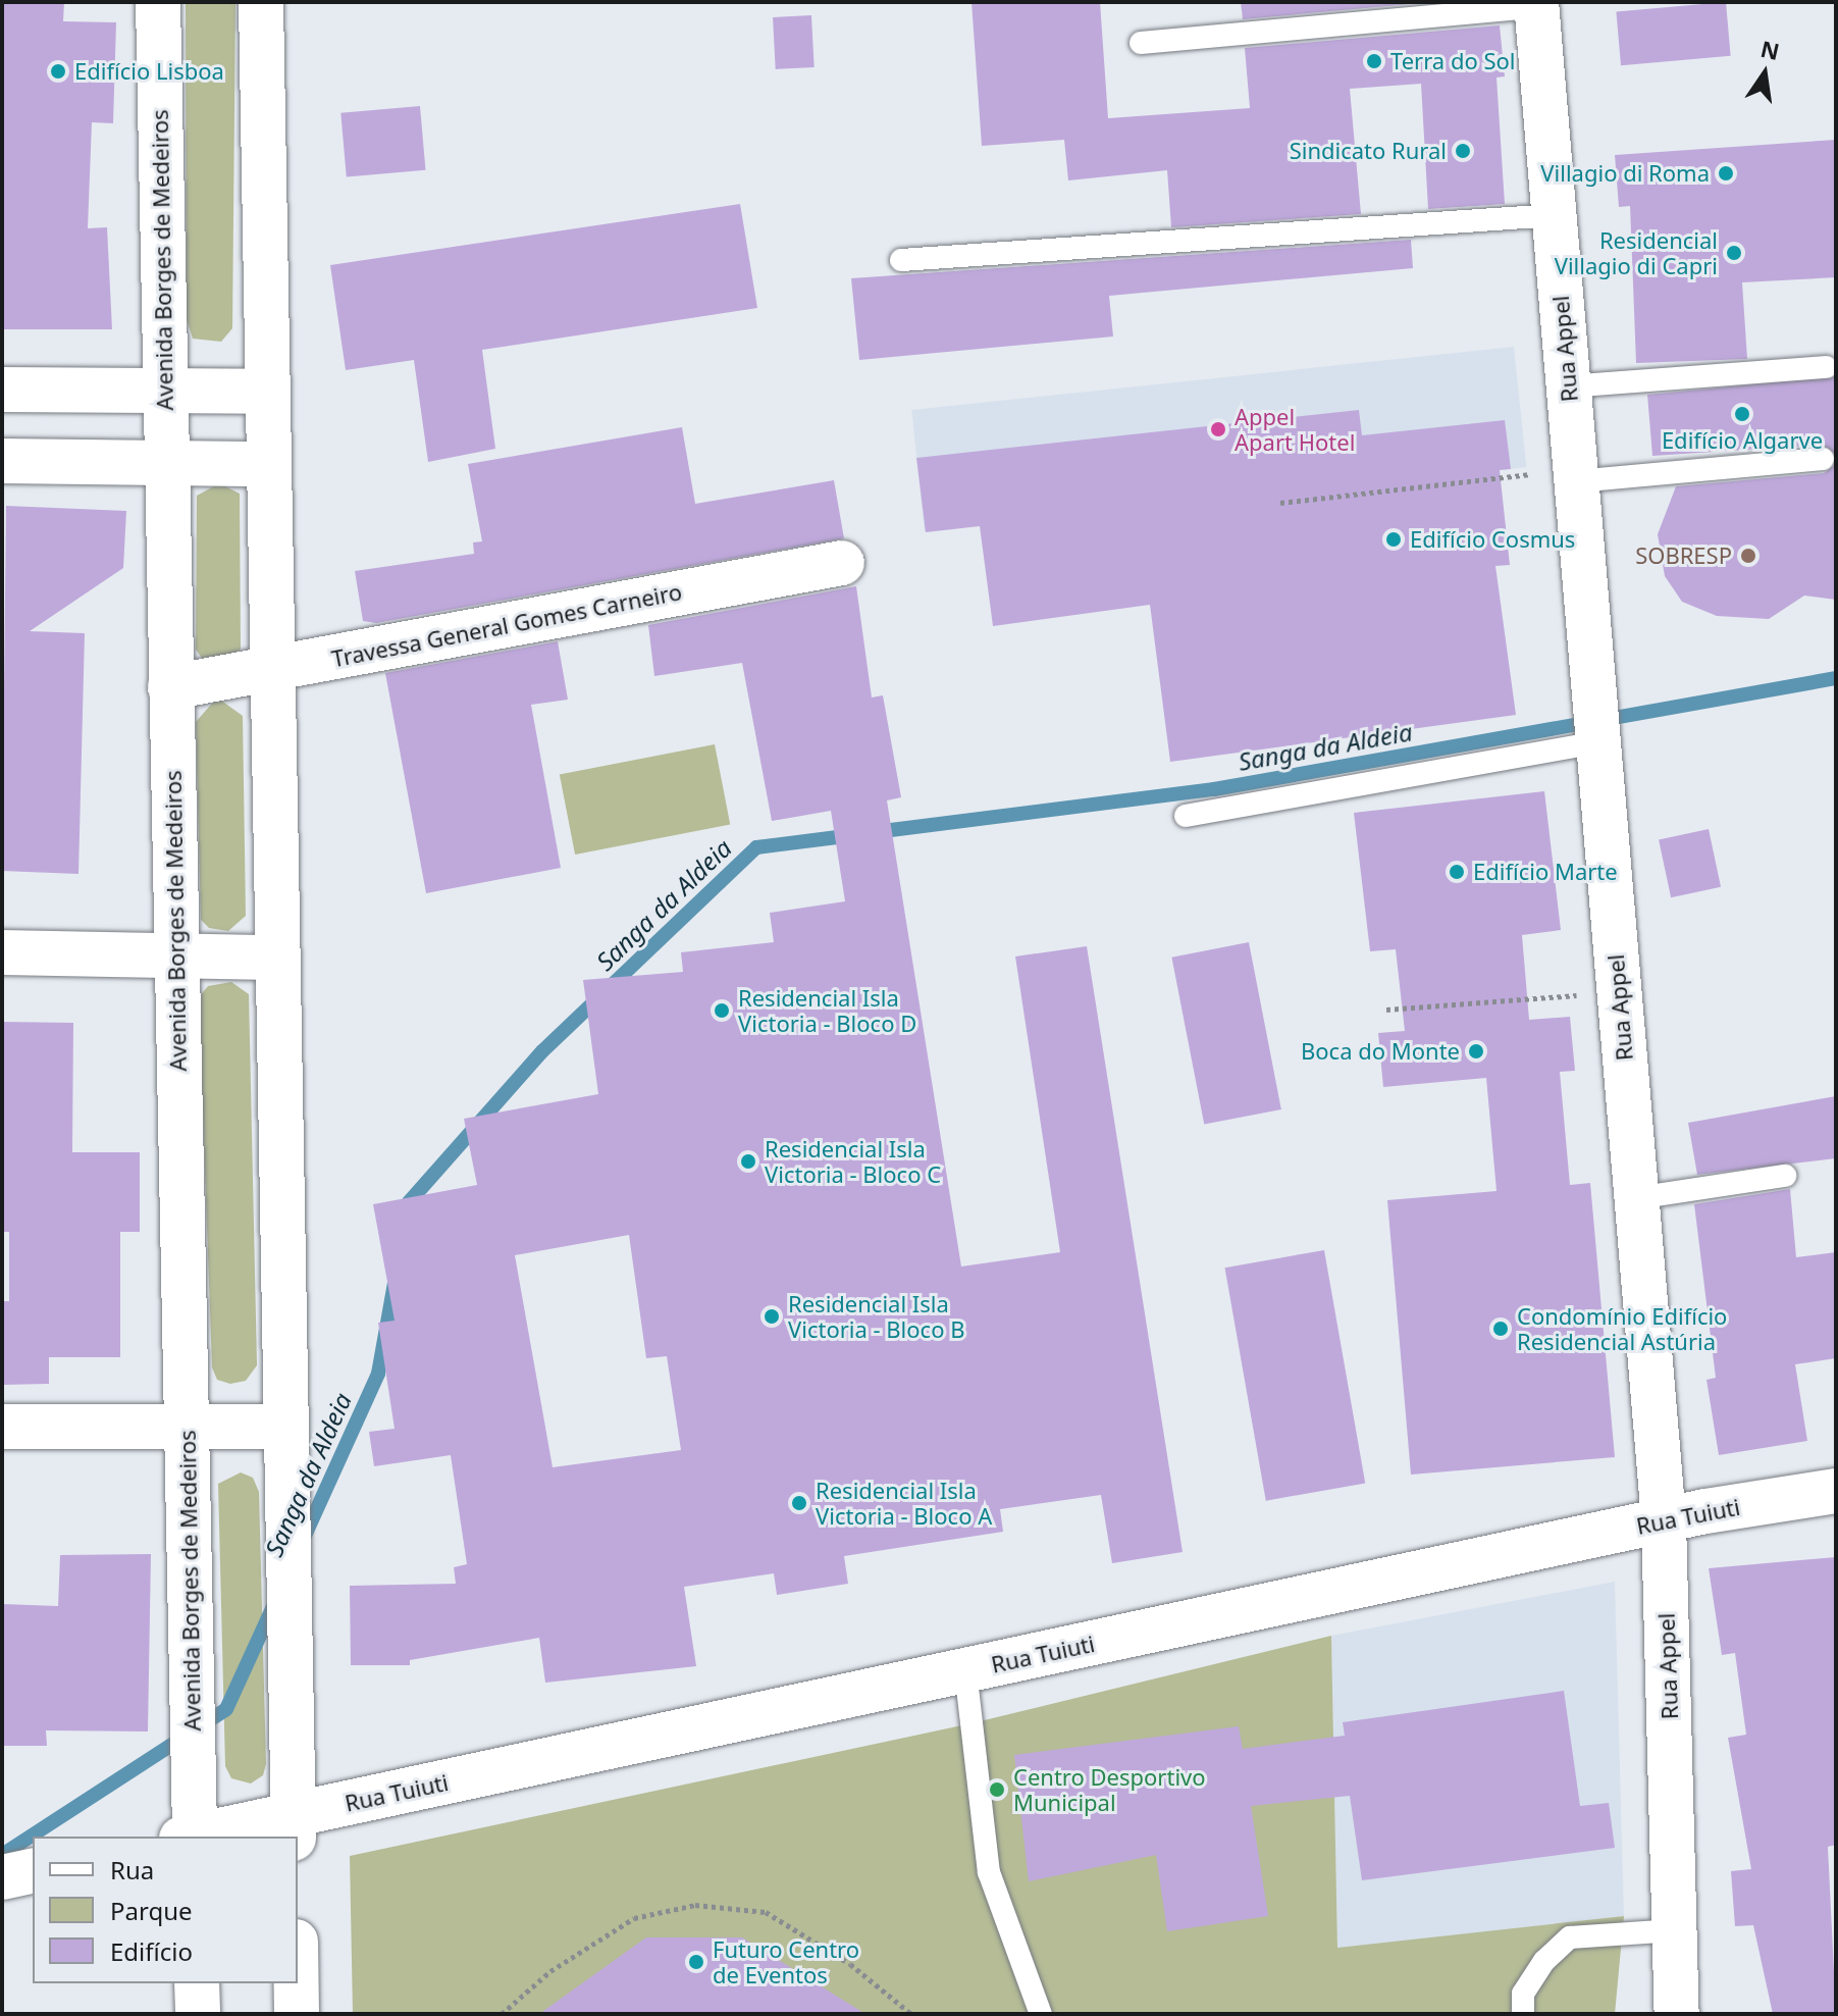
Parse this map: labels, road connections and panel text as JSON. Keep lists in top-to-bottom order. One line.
{"streets":{"street":["Avenida Borges de Medeiros","Rua Appel","Travessa General Gomes Carneiro","Rua Tuiuti"]},"crossings":[["Avenida Borges de Medeiros","Travessa General Gomes Carneiro"],["Rua Appel","Rua Tuiuti"]],"water":["Sanga da Aldeia"],"places":["Terra do Sol","Edifício Lisboa","Sindicato Rural","Villagio di Roma","Residencial Villagio di Capri","Edifício Algarve","Appel Apart Hotel","Edifício Cosmus","SOBRESP","Edifício Marte","Residencial Isla Victoria - Bloco D","Boca do Monte","Residencial Isla Victoria - Bloco C","Residencial Isla Victoria - Bloco B","Condomínio Edifício Residencial Astúria","Residencial Isla Victoria - Bloco A","Centro Desportivo Municipal","Futuro Centro de Eventos"],"legend":["Rua","Parque","Edifício"],"north":"top"}
